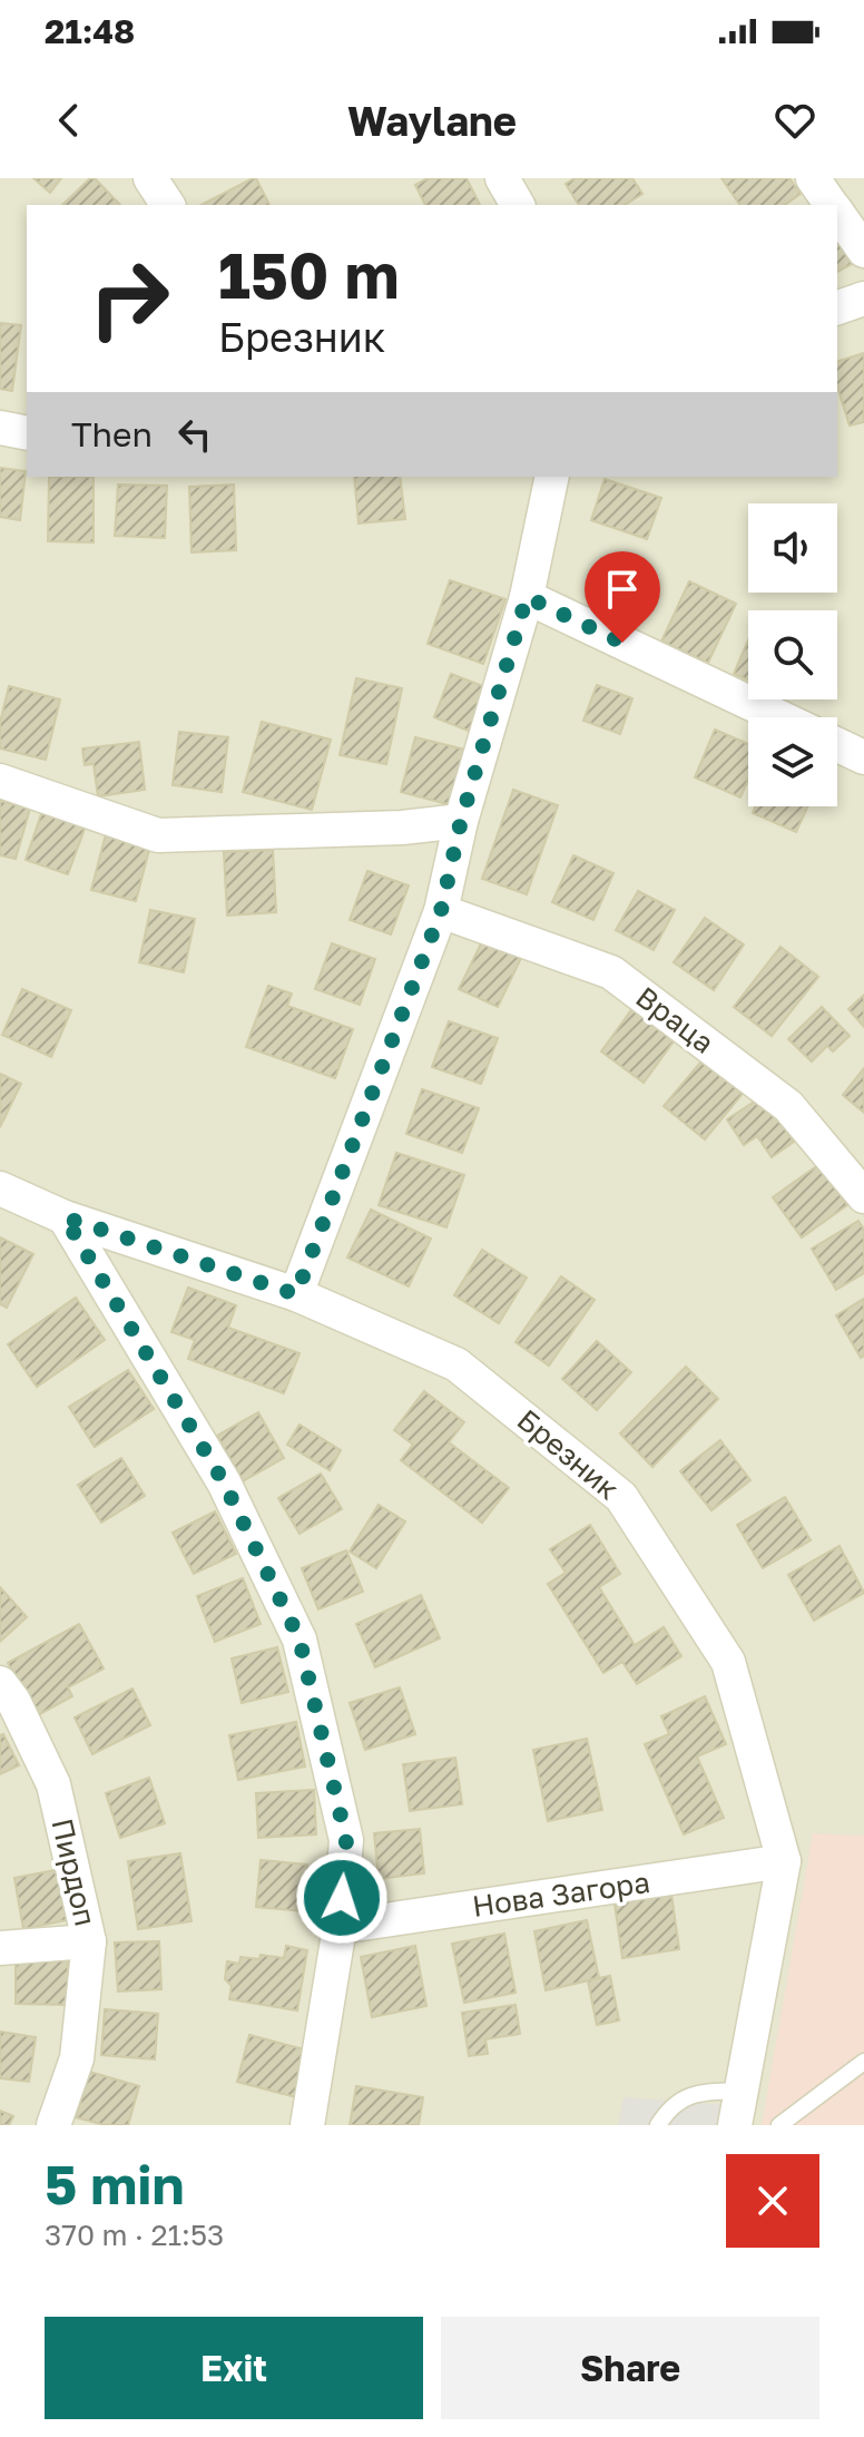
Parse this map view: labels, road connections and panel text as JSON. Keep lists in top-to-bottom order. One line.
{"streets":{"street":["Враца","Брезник","Пирдоп","Нова Загора"]},"crossings":[["Брезник","Нова Загора"]],"page":{"status":"21:48","header":"Waylane","turn":["150 m","Брезник"],"then":"Then","heading":["5 min","370 m · 21:53"],"buttons":["Exit","Share"]}}
